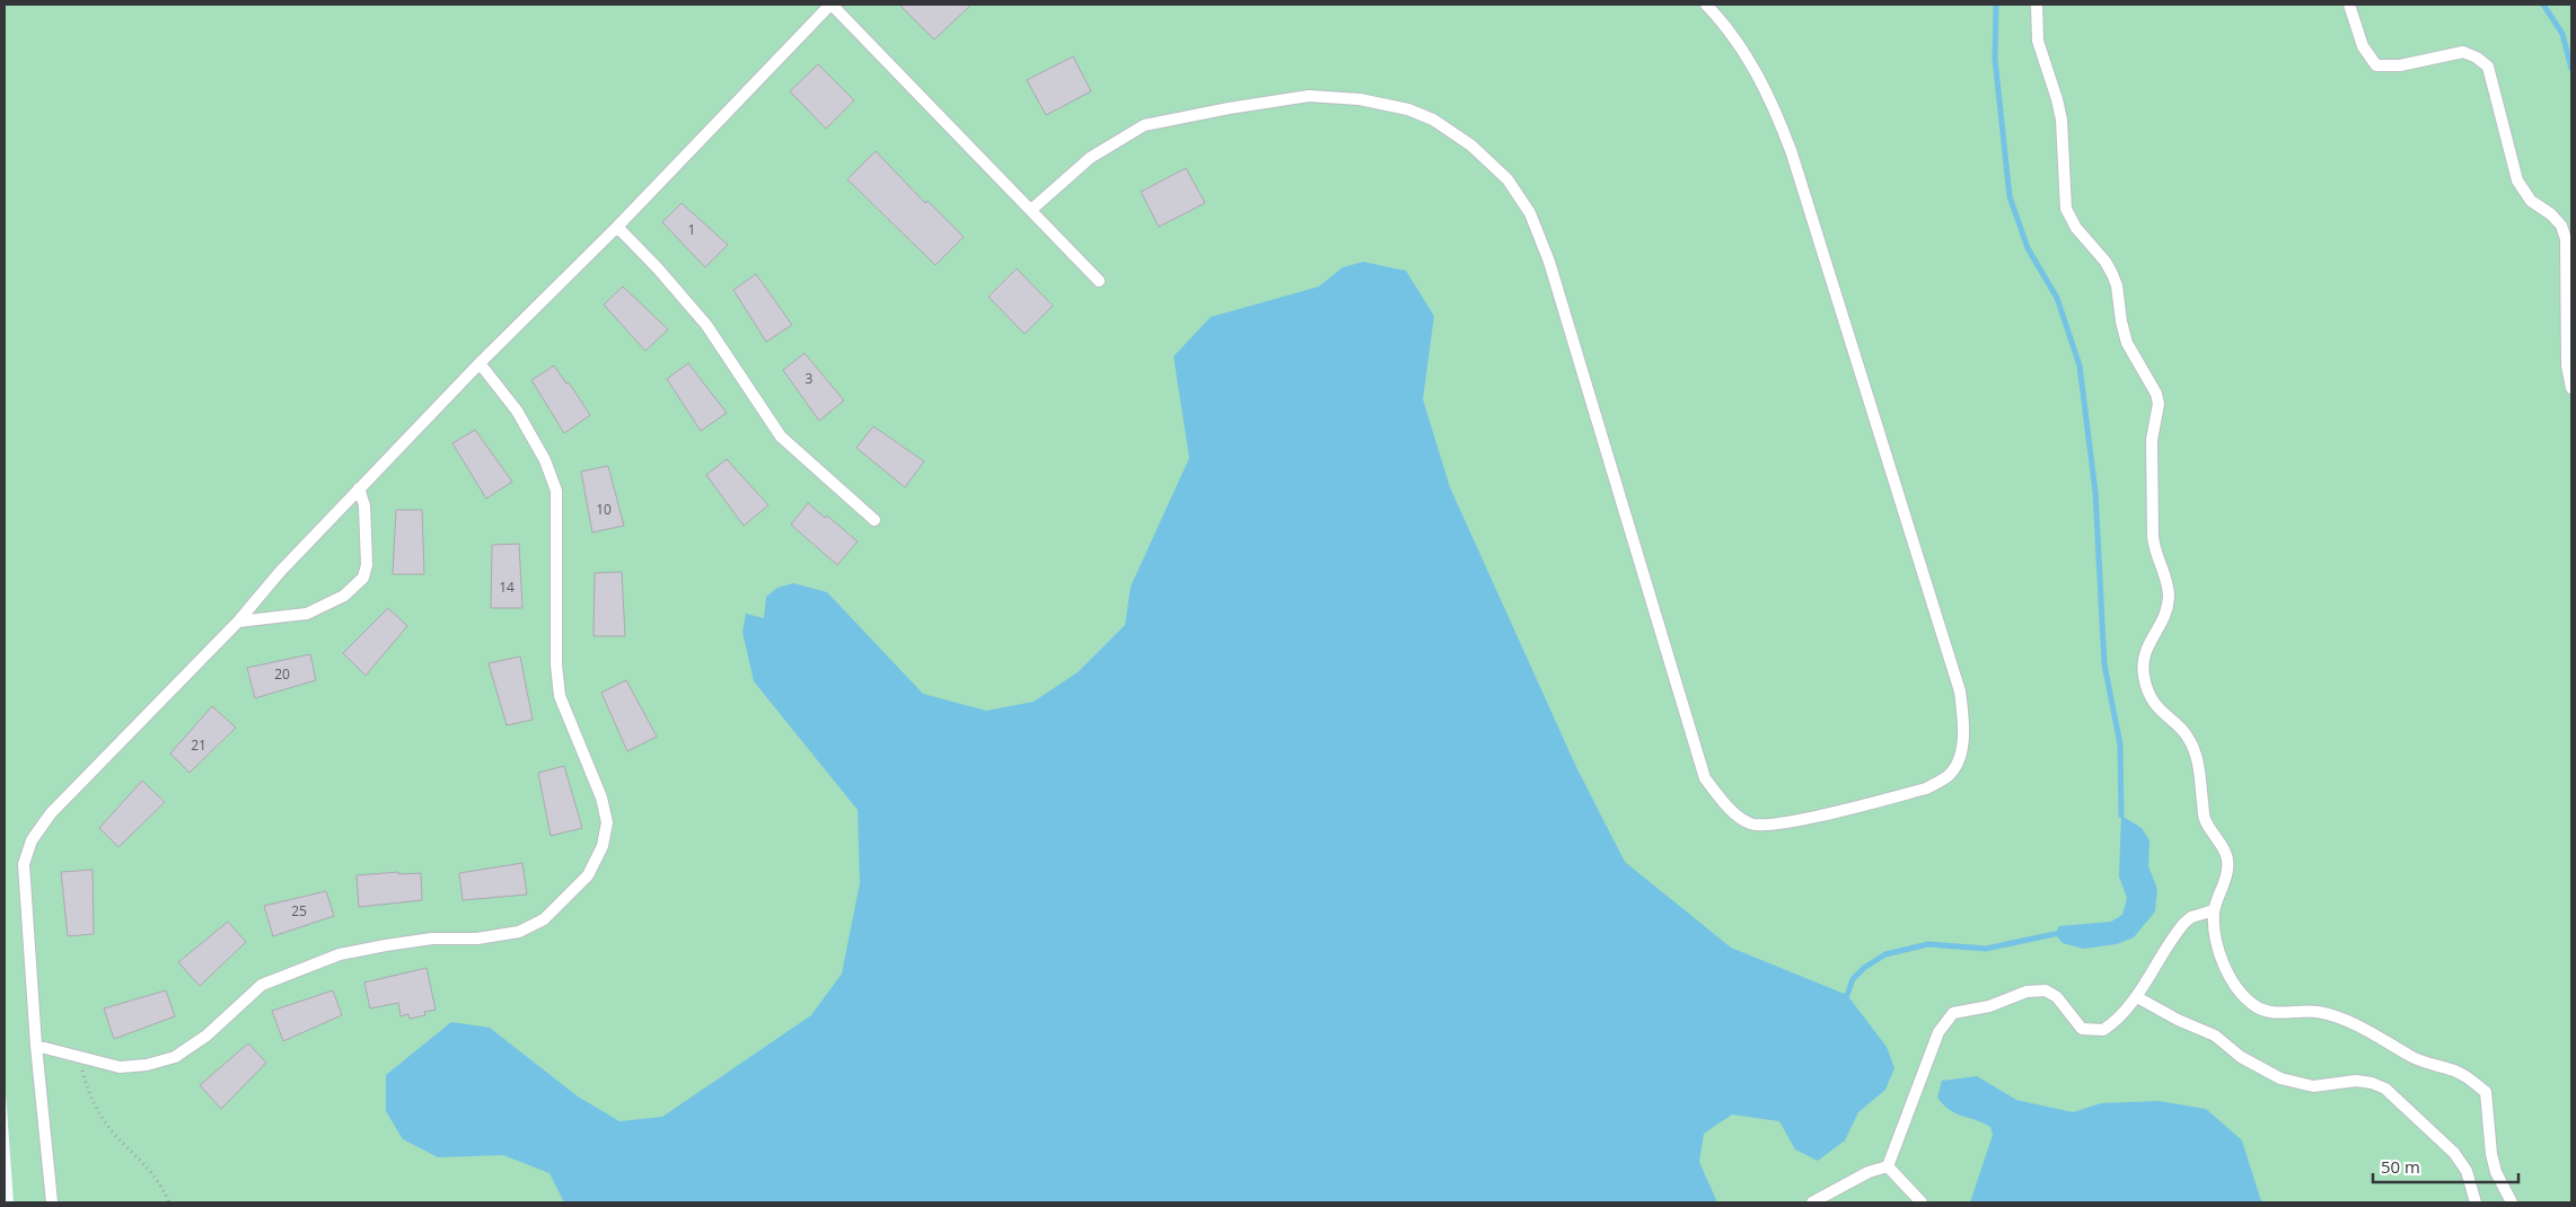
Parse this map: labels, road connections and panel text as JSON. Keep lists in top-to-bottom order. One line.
{"house_numbers":["1","3","10","14","20","21","25"],"scale_bar":"50 m"}
